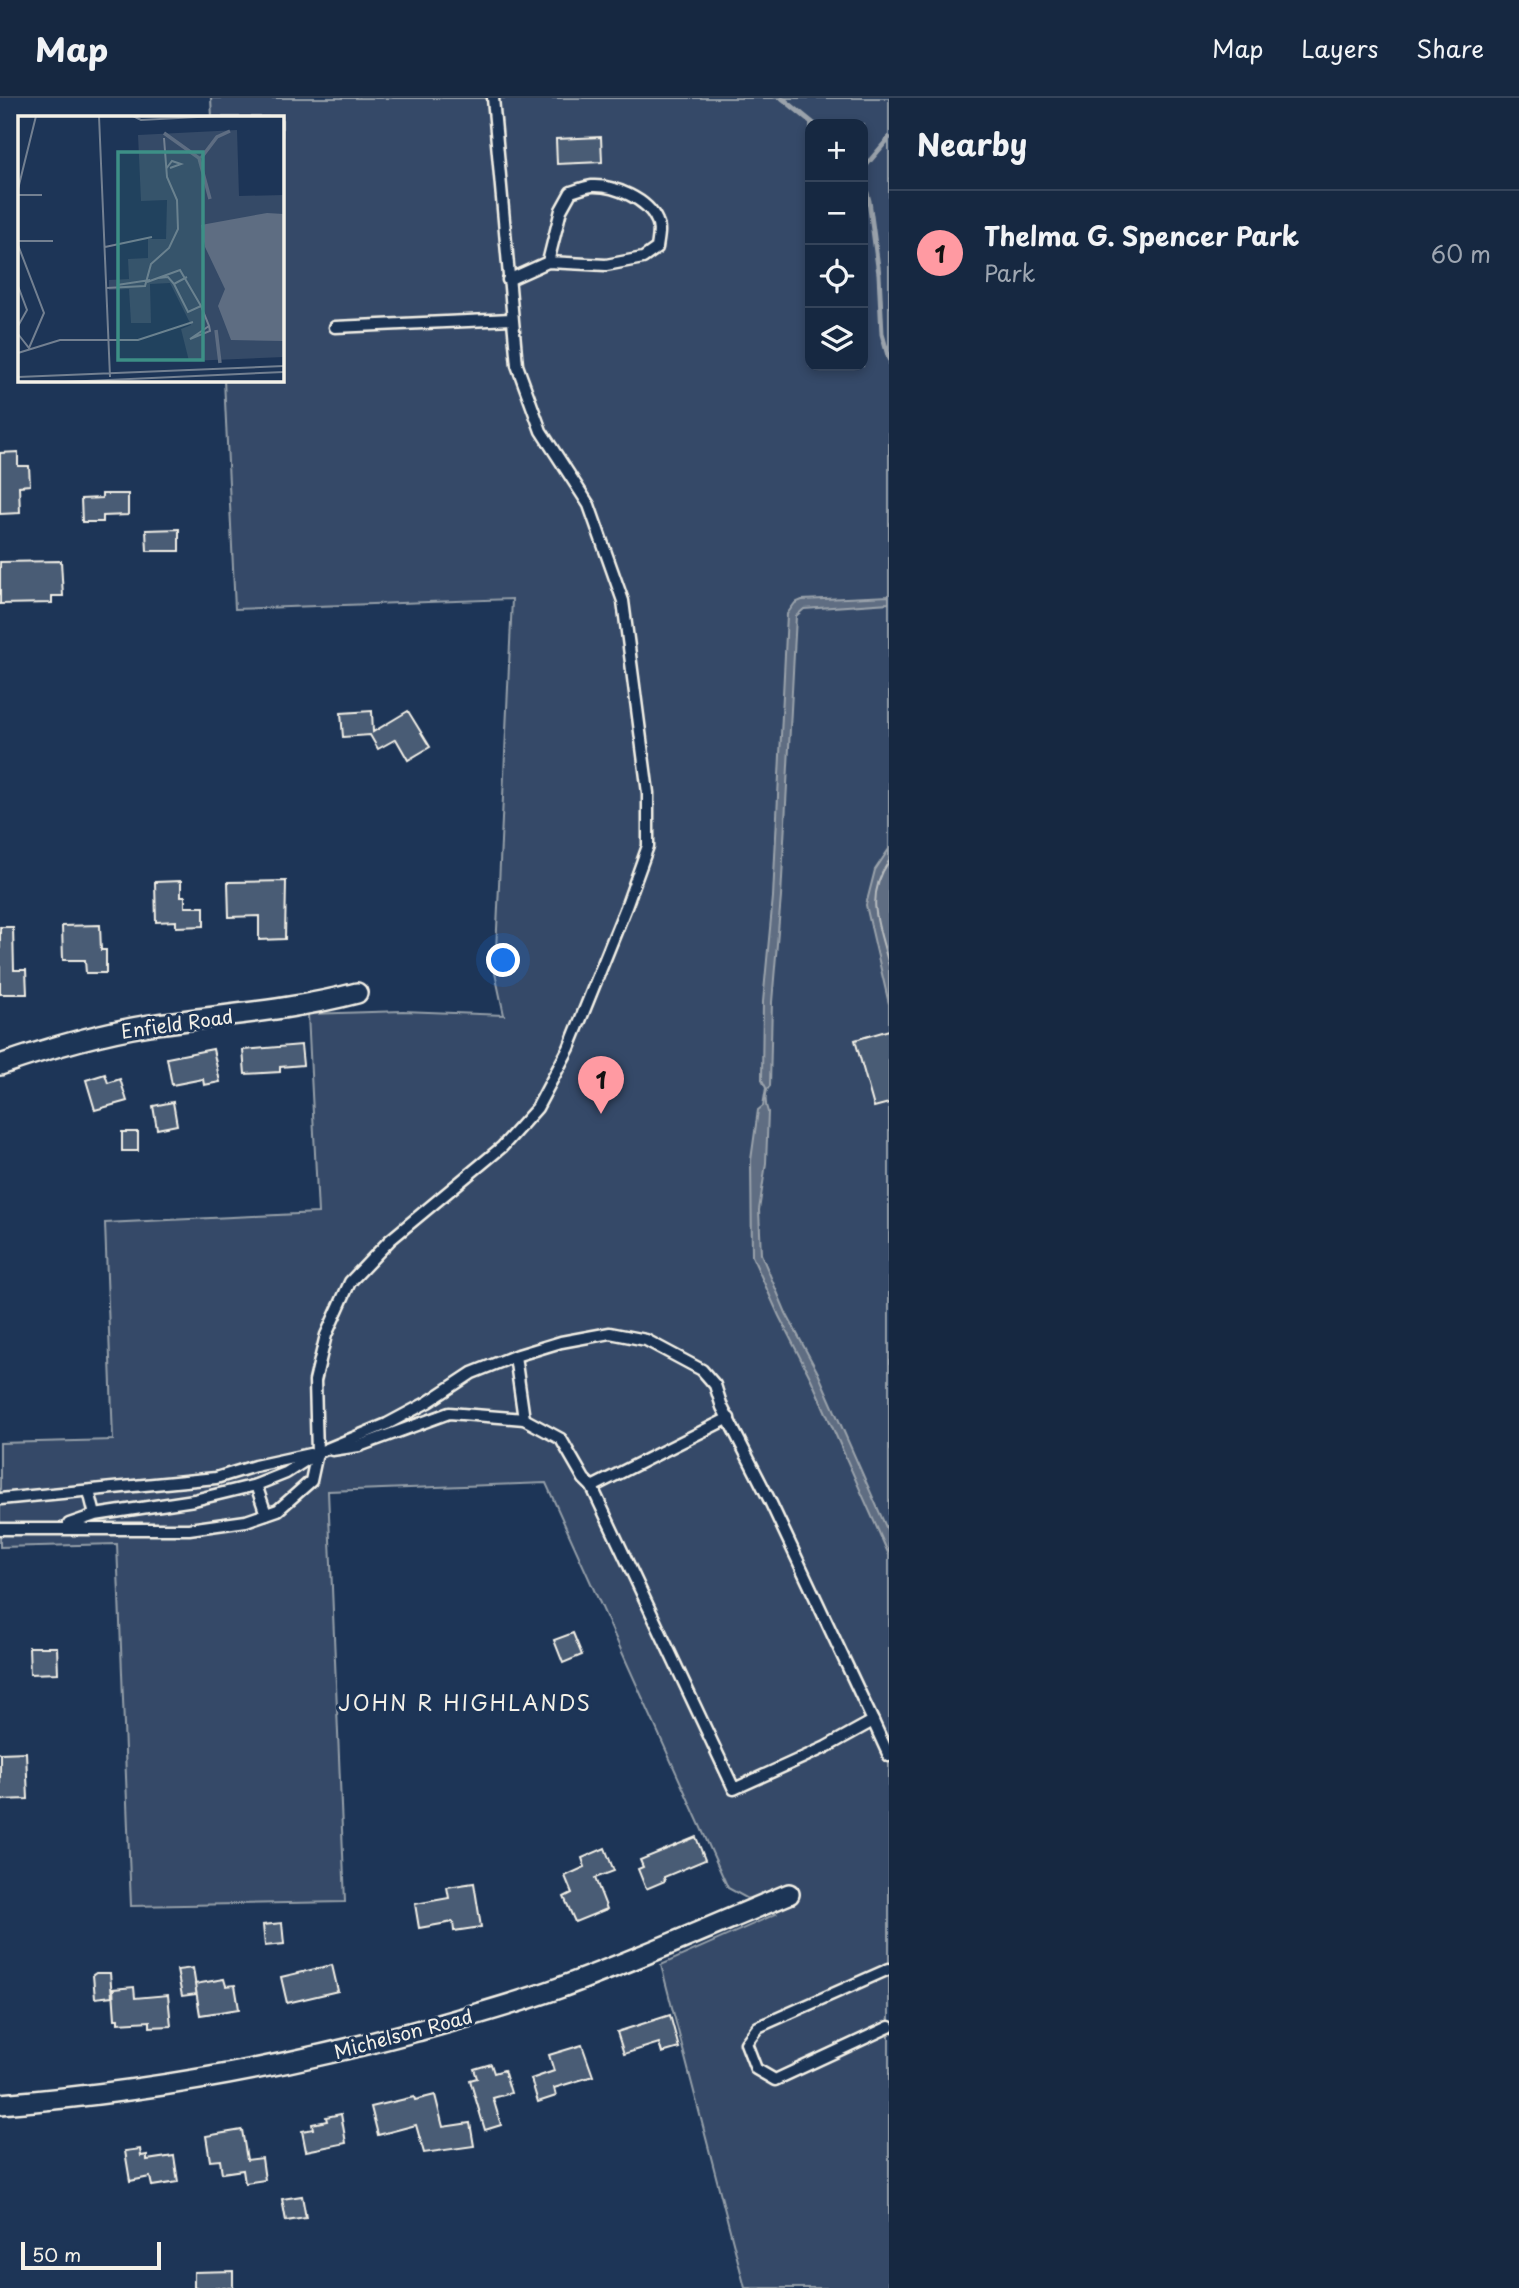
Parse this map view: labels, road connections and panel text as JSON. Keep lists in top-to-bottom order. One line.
{"streets":{"street":["Enfield Road","Michelson Road"]},"districts":["JOHN R HIGHLANDS"],"scale_bar":"50 m","page":{"header":"Map","nav":["Map","Layers","Share"],"heading":"Nearby","map_buttons":["+","−"],"list":[{"mark":"1","name":"Thelma G. Spencer Park","note":"Park","value":"60 m"}],"pins":"1","scale":"50 m"}}
